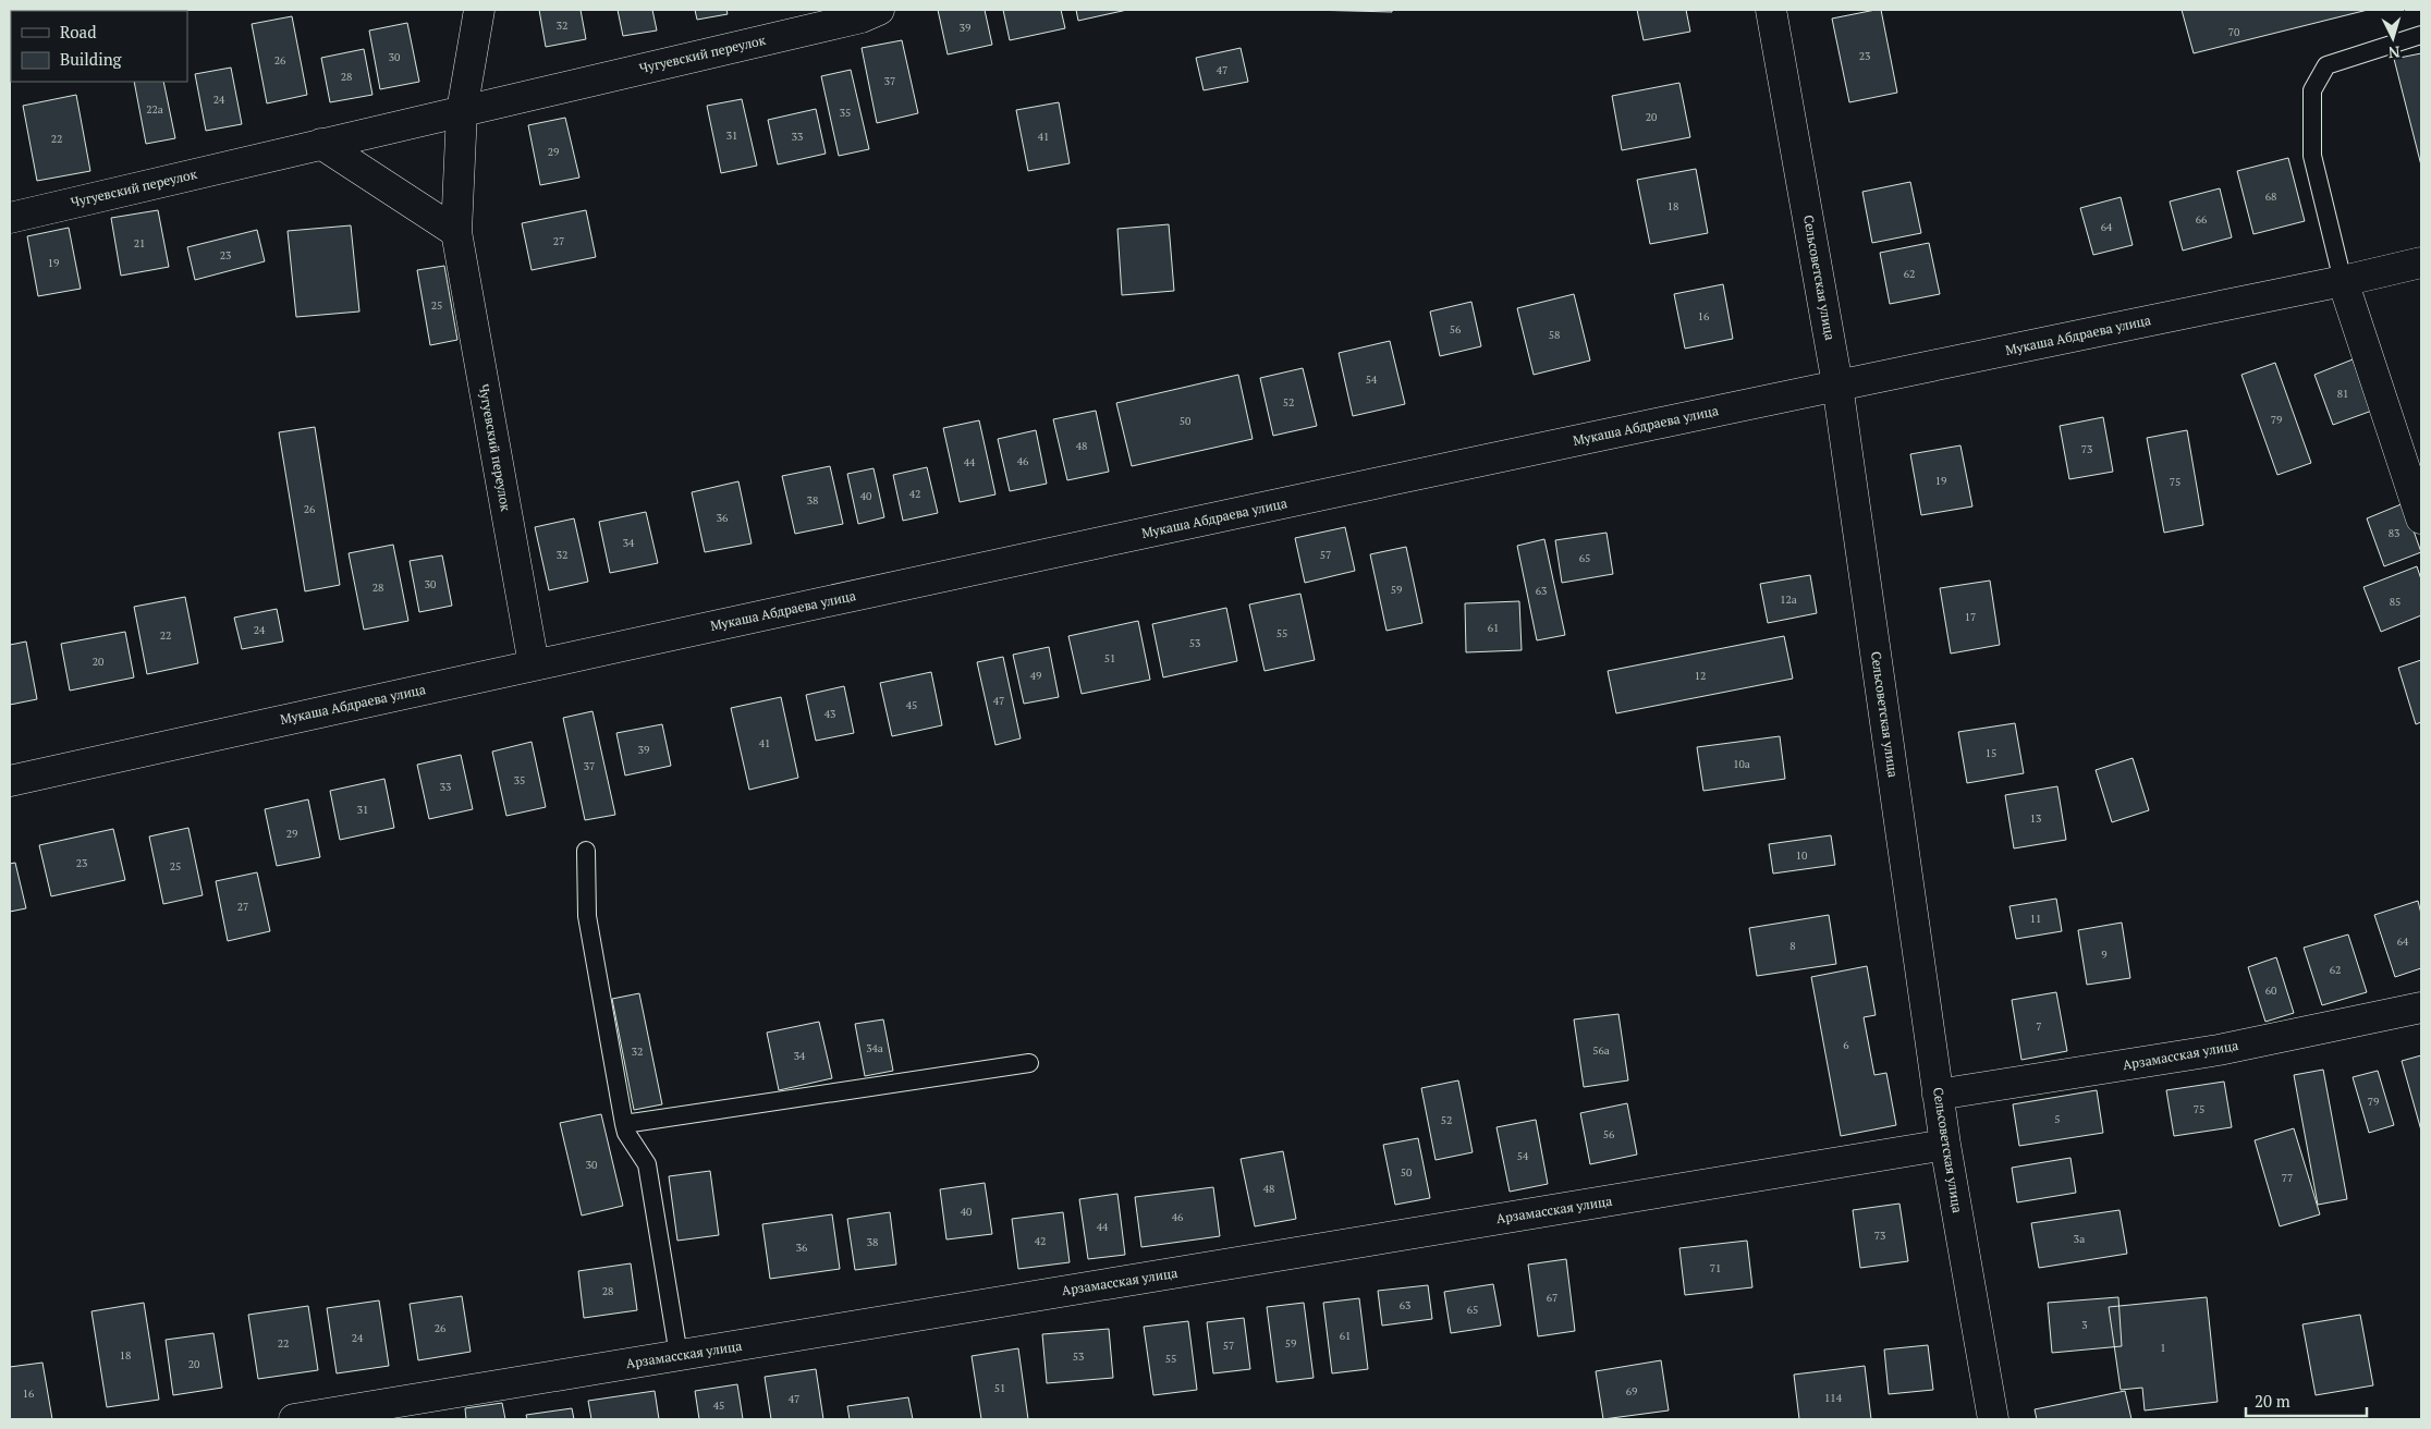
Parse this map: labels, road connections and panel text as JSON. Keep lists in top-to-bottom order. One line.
{"streets":{"street":["Чугуевский переулок","Сельсоветская улица","Мукаша Абдраева улица","Арзамасская улица"]},"crossings":[["Чугуевский переулок","Мукаша Абдраева улица"],["Сельсоветская улица","Мукаша Абдраева улица"],["Сельсоветская улица","Арзамасская улица"]],"house_numbers":["32","39","70","23","30","26","47","28","37","24","22a","35","20","31","33","41","22","29","68","18","66","64","27","21","23","19","62","25","16","56","58","54","81","52","79","50","48","73","46","44","19","75","42","40","38","26","36","83","34","32","57","65","30","28","59","63","12a","85","17","61","24","55","22","53","51","20","49","12","47","45","43","41","39","15","10a","37","35","33","31","13","29","10","23","25","27","11","64","8","9","62","60","7","6","34a","56a","32","34","79","75","5","52","56","54","30","50","77","48","40","46","44","73","3а","42","38","36","71","28","67","63","65","3","26","61","24","22","59","57","1","18","53","55","20","51","69","16","114","47","45"],"legend":["Road","Building"],"scale_bar":"20 m","north":"bottom"}
